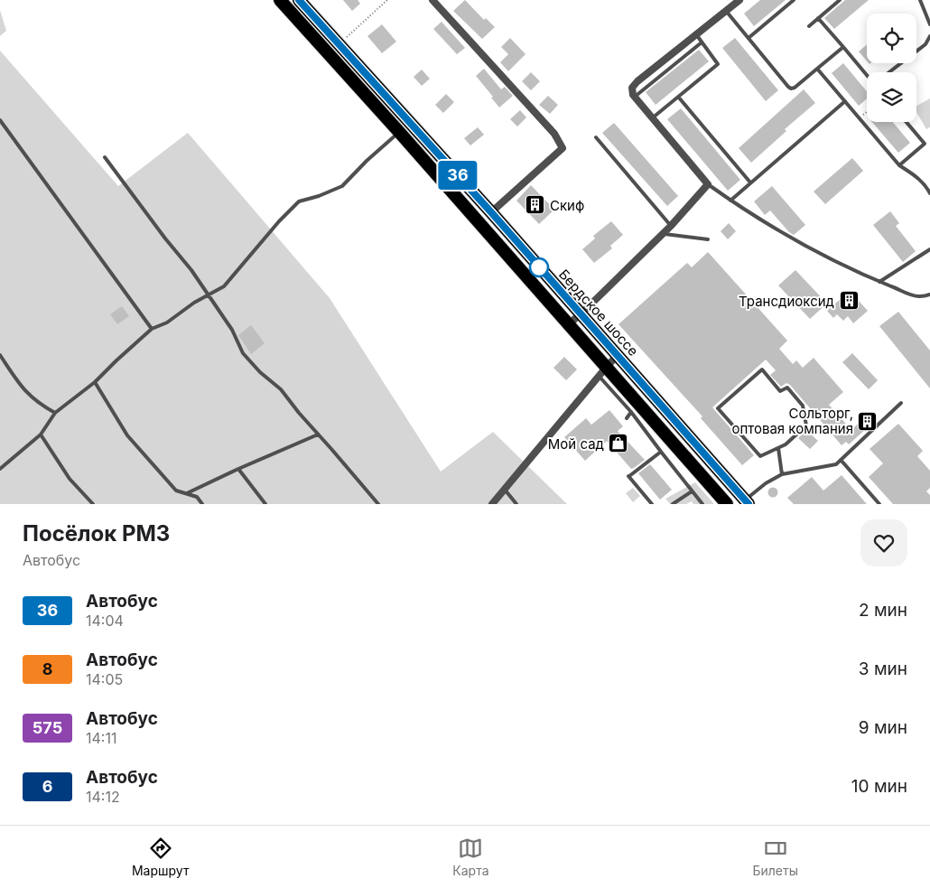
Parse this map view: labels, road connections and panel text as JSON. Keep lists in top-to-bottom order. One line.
{"streets":{"highway":["Бердское шоссе"]},"places":{"building":["Скиф","Трансдиоксид","Сольторг, оптовая компания"],"shop":["Мой сад"]},"lines":["bus line 36"],"page":{"on_map":"36","heading":["Посёлок РМЗ","Автобус"],"list":[{"mark":"36","name":"Автобус","note":"14:04","value":"2 мин"},{"mark":"8","name":"Автобус","note":"14:05","value":"3 мин"},{"mark":"575","name":"Автобус","note":"14:11","value":"9 мин"},{"mark":"6","name":"Автобус","note":"14:12","value":"10 мин"}],"tabs":["Маршрут","Карта","Билеты"]}}
